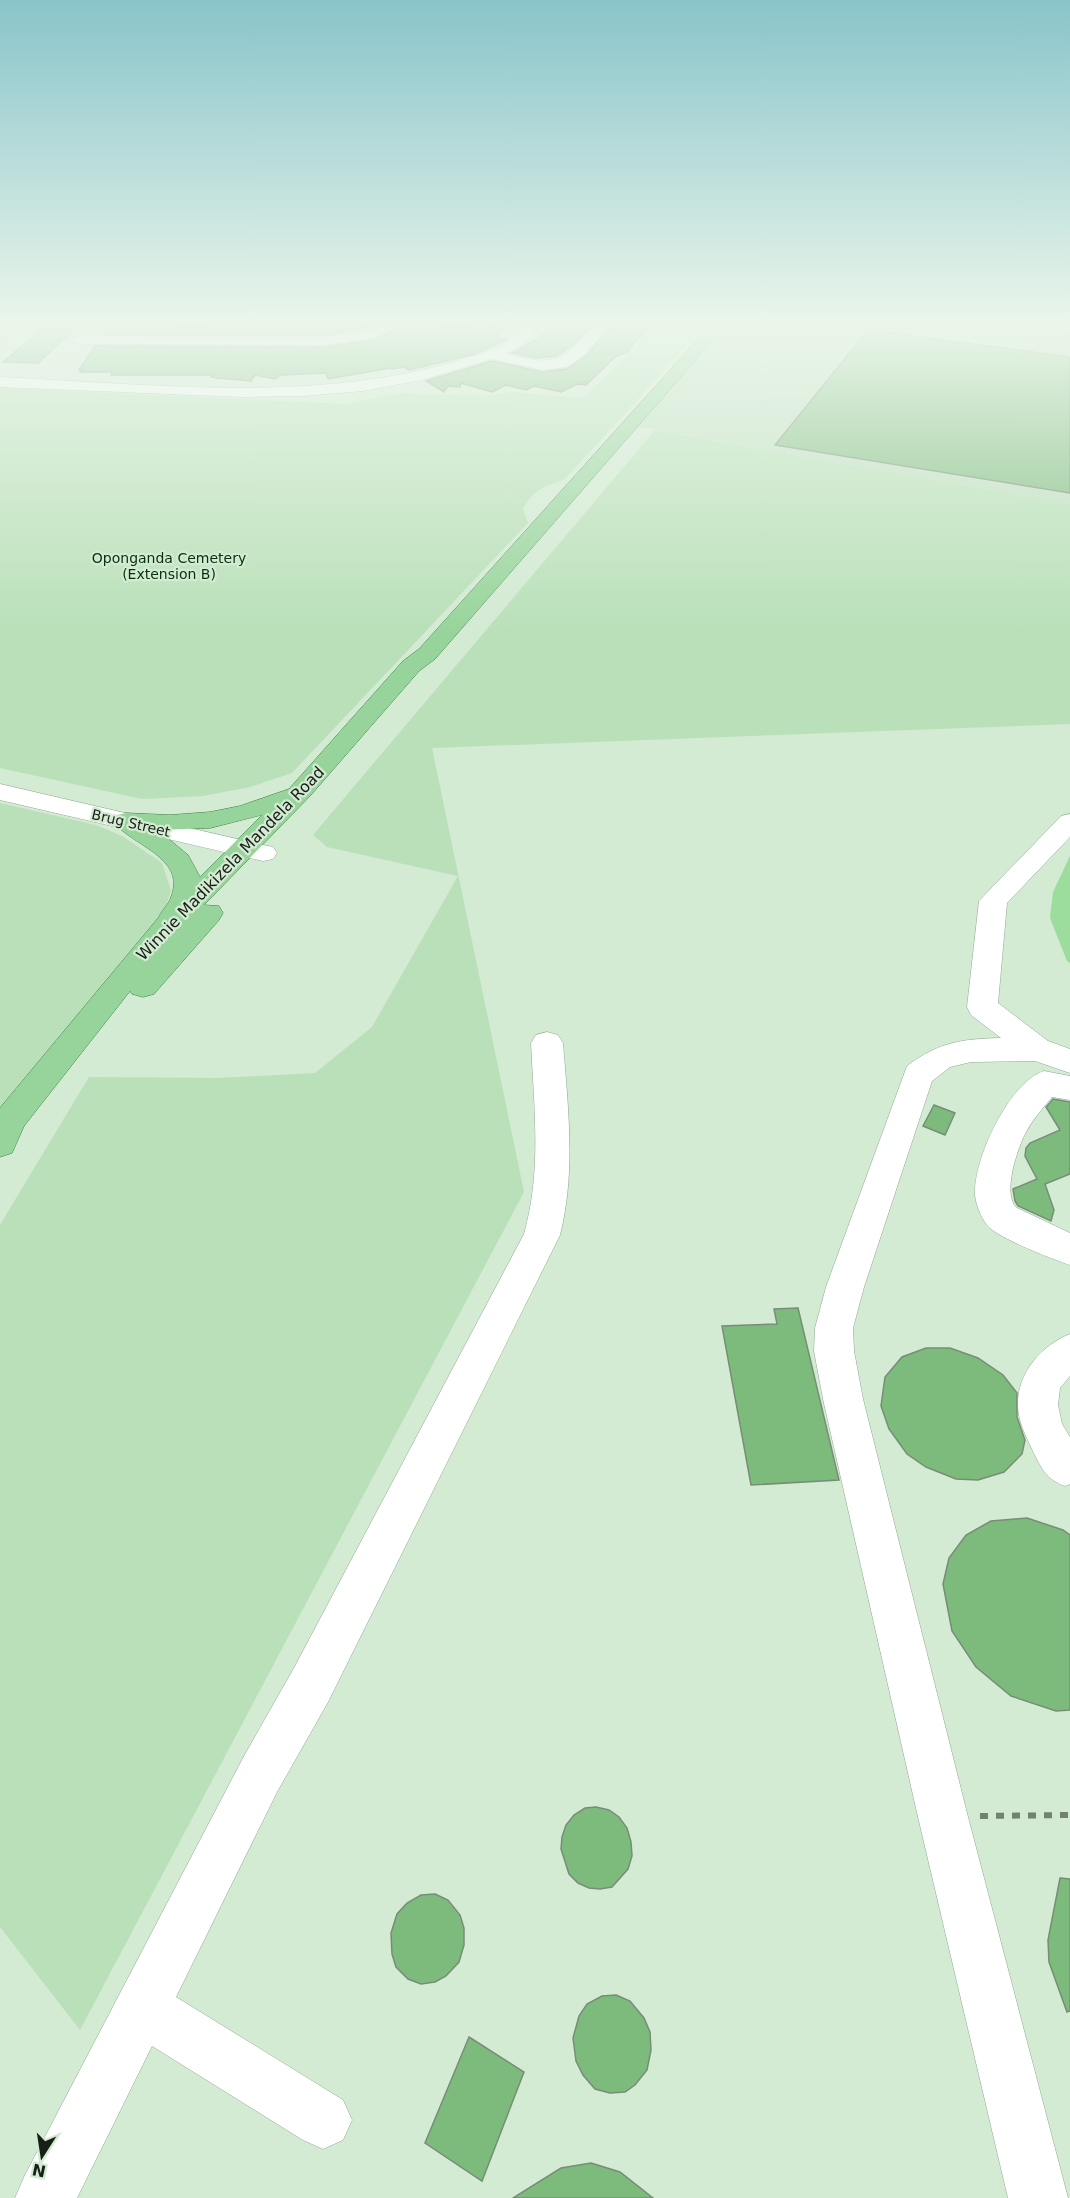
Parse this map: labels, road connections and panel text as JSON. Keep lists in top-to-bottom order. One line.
{"streets":{"main road":["Winnie Madikizela Mandela Road"],"street":["Brug Street"]},"crossings":[["Brug Street","Winnie Madikizela Mandela Road"]],"parks":["Oponganda Cemetery (Extension B)"],"north":"bottom"}
